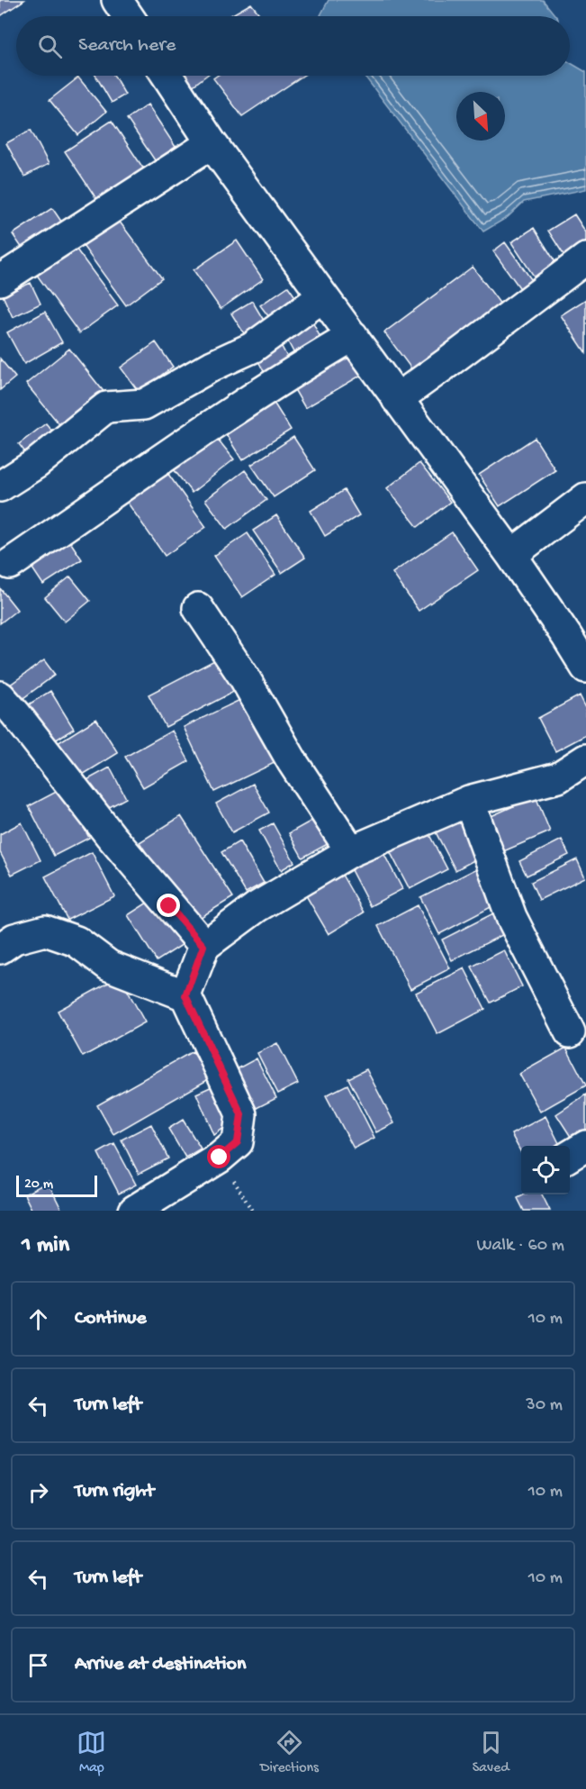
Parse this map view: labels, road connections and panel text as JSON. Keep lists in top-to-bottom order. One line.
{"scale_bar":"20 m","north":"bottom right","page":{"search":"Search here","scale":"20 m","heading":["1 min","Walk · 60 m"],"list":[["Continue","10 m"],["Turn left","30 m"],["Turn right","10 m"],["Turn left","10 m"],"Arrive at destination"],"nav":["Map","Directions","Saved"]}}
